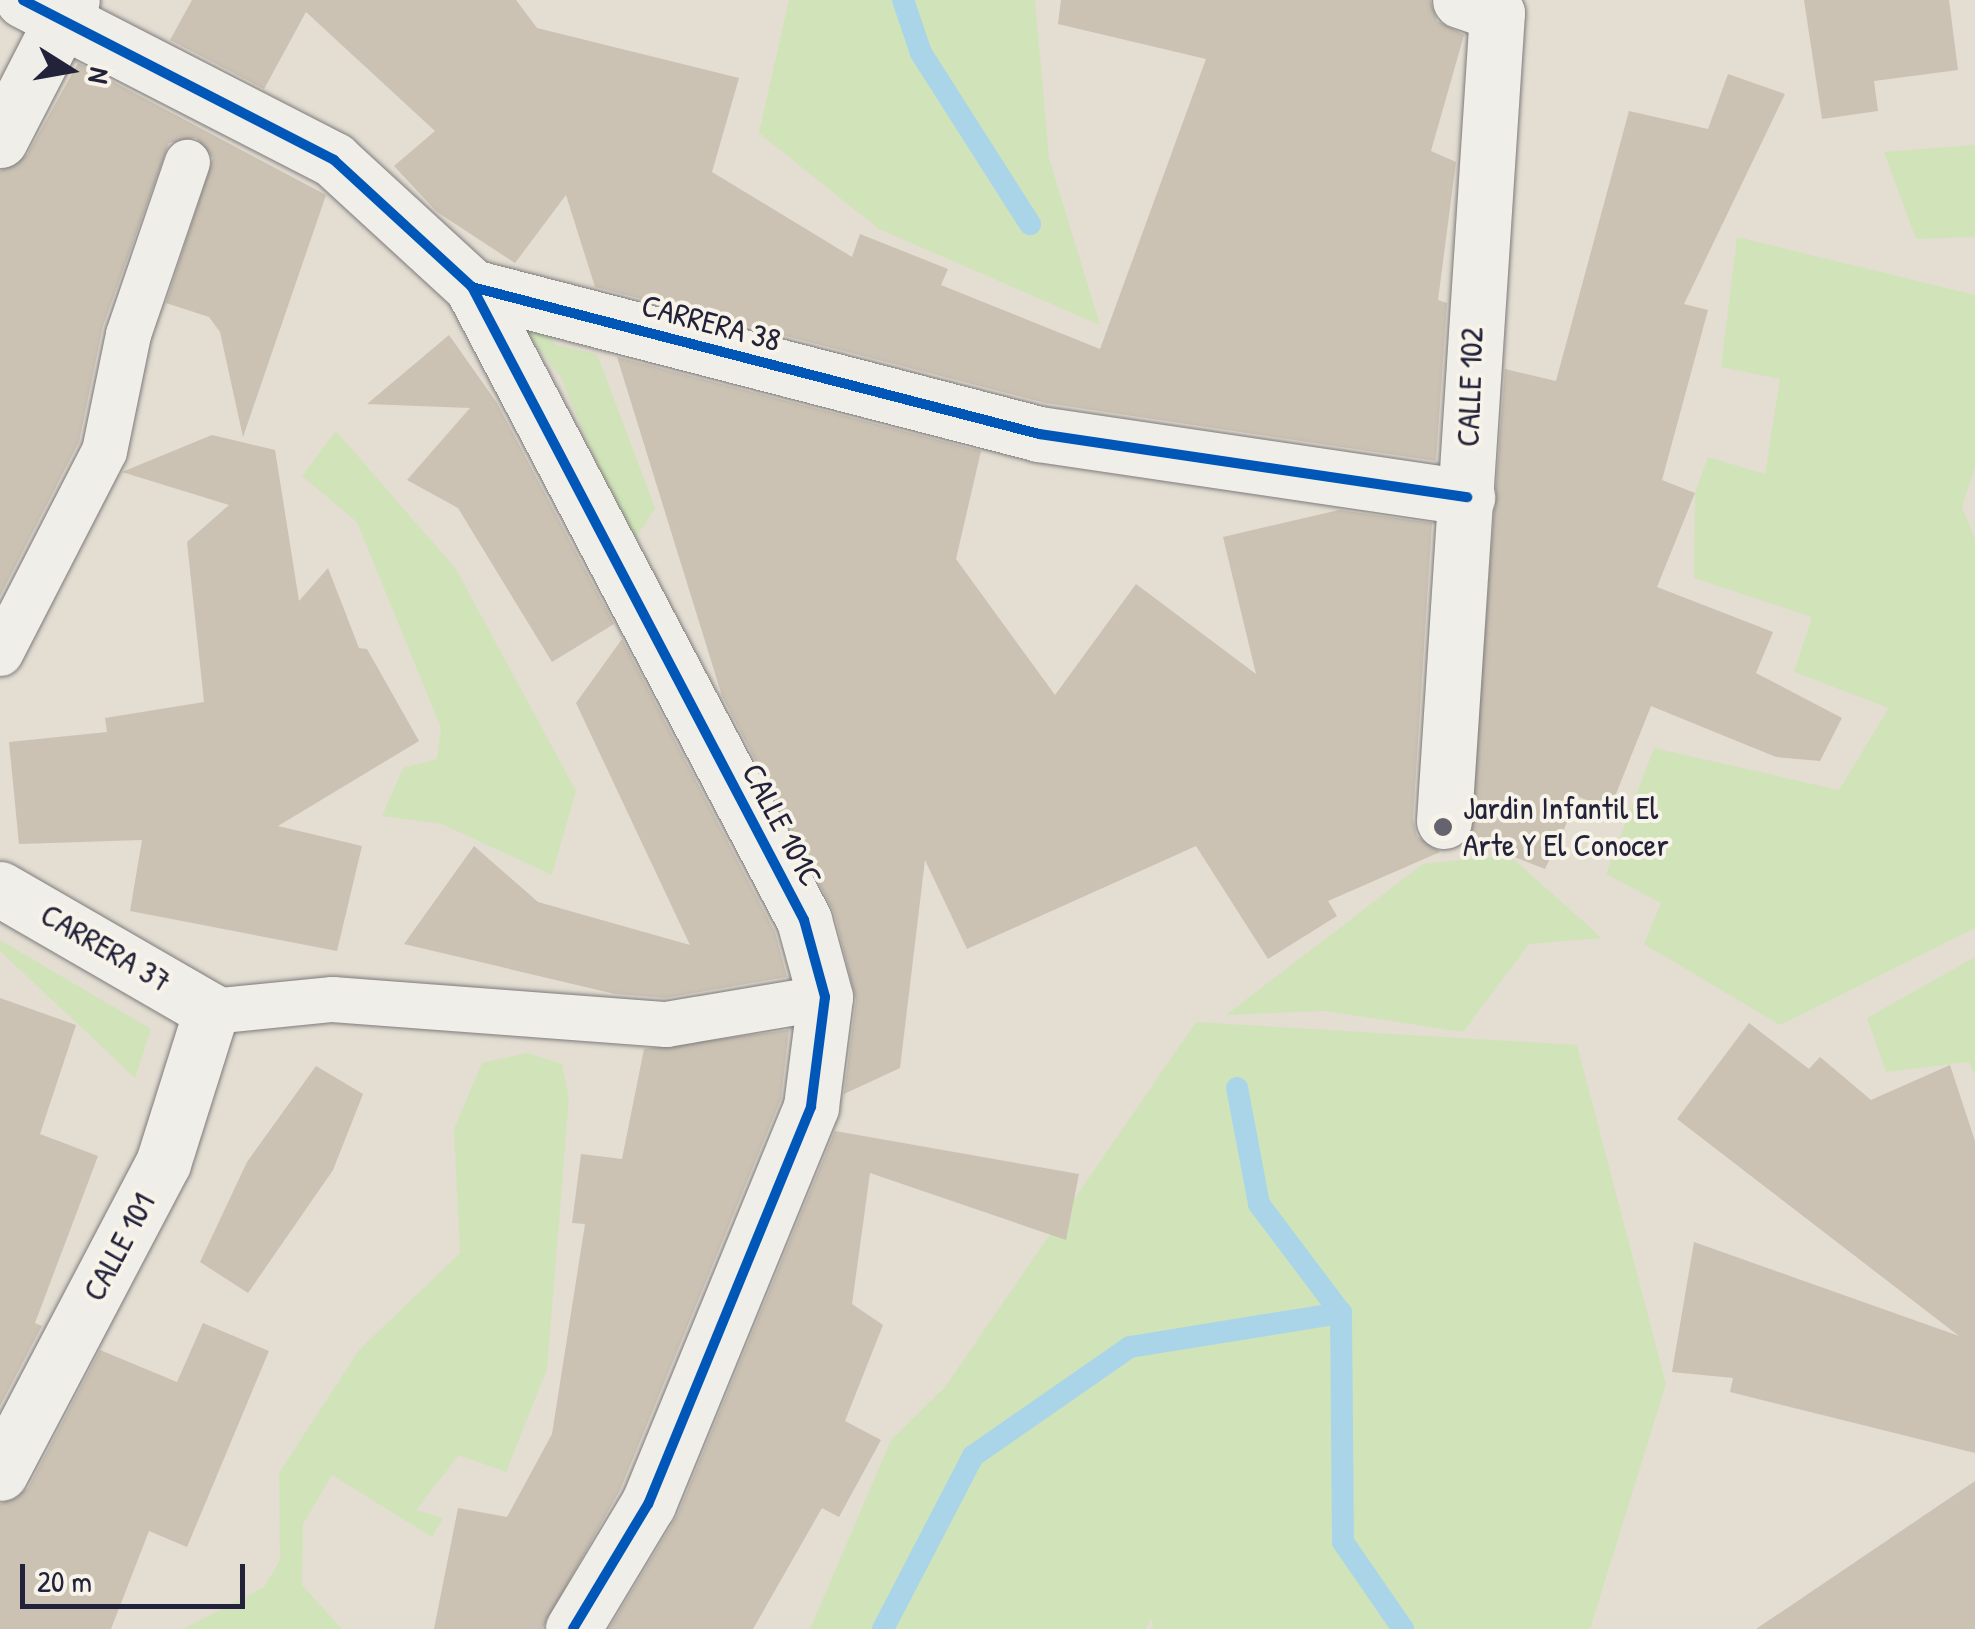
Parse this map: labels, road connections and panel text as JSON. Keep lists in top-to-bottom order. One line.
{"streets":{"street":["CARRERA 38","CALLE 102","CALLE 101C","CARRERA 37","CALLE 101"]},"crossings":[["CARRERA 38","CALLE 102"],["CARRERA 38","CALLE 101C"],["CARRERA 37","CALLE 101"]],"places":["Jardin Infantil El Arte Y El Conocer"],"scale_bar":"20 m","north":"right"}
